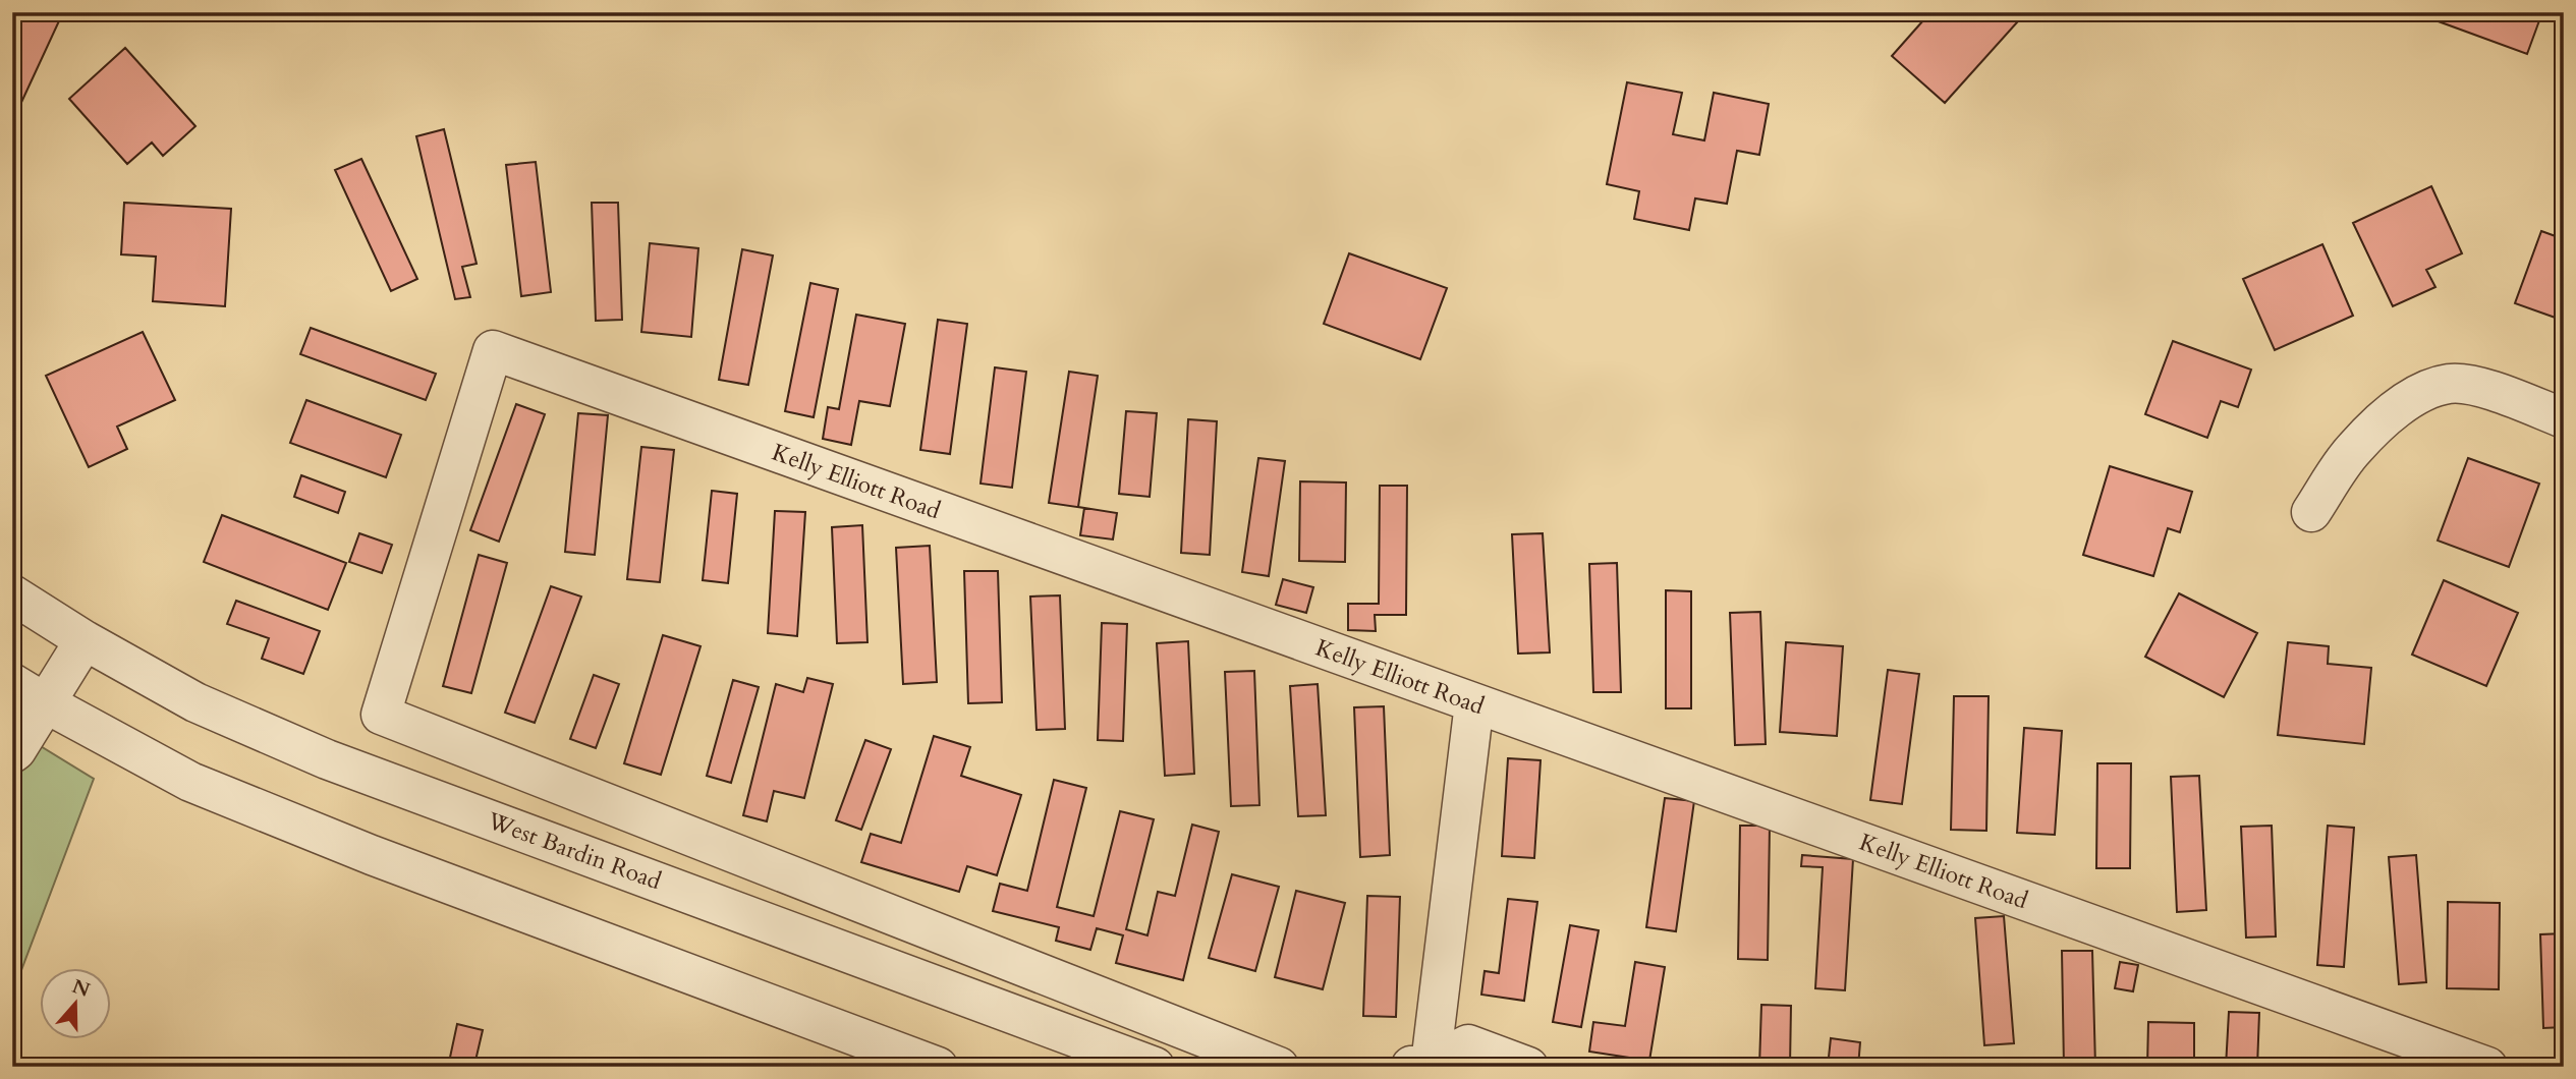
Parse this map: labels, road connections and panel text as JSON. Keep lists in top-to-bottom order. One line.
{"streets":{"street":["Kelly Elliott Road","West Bardin Road"]},"north":"top"}
